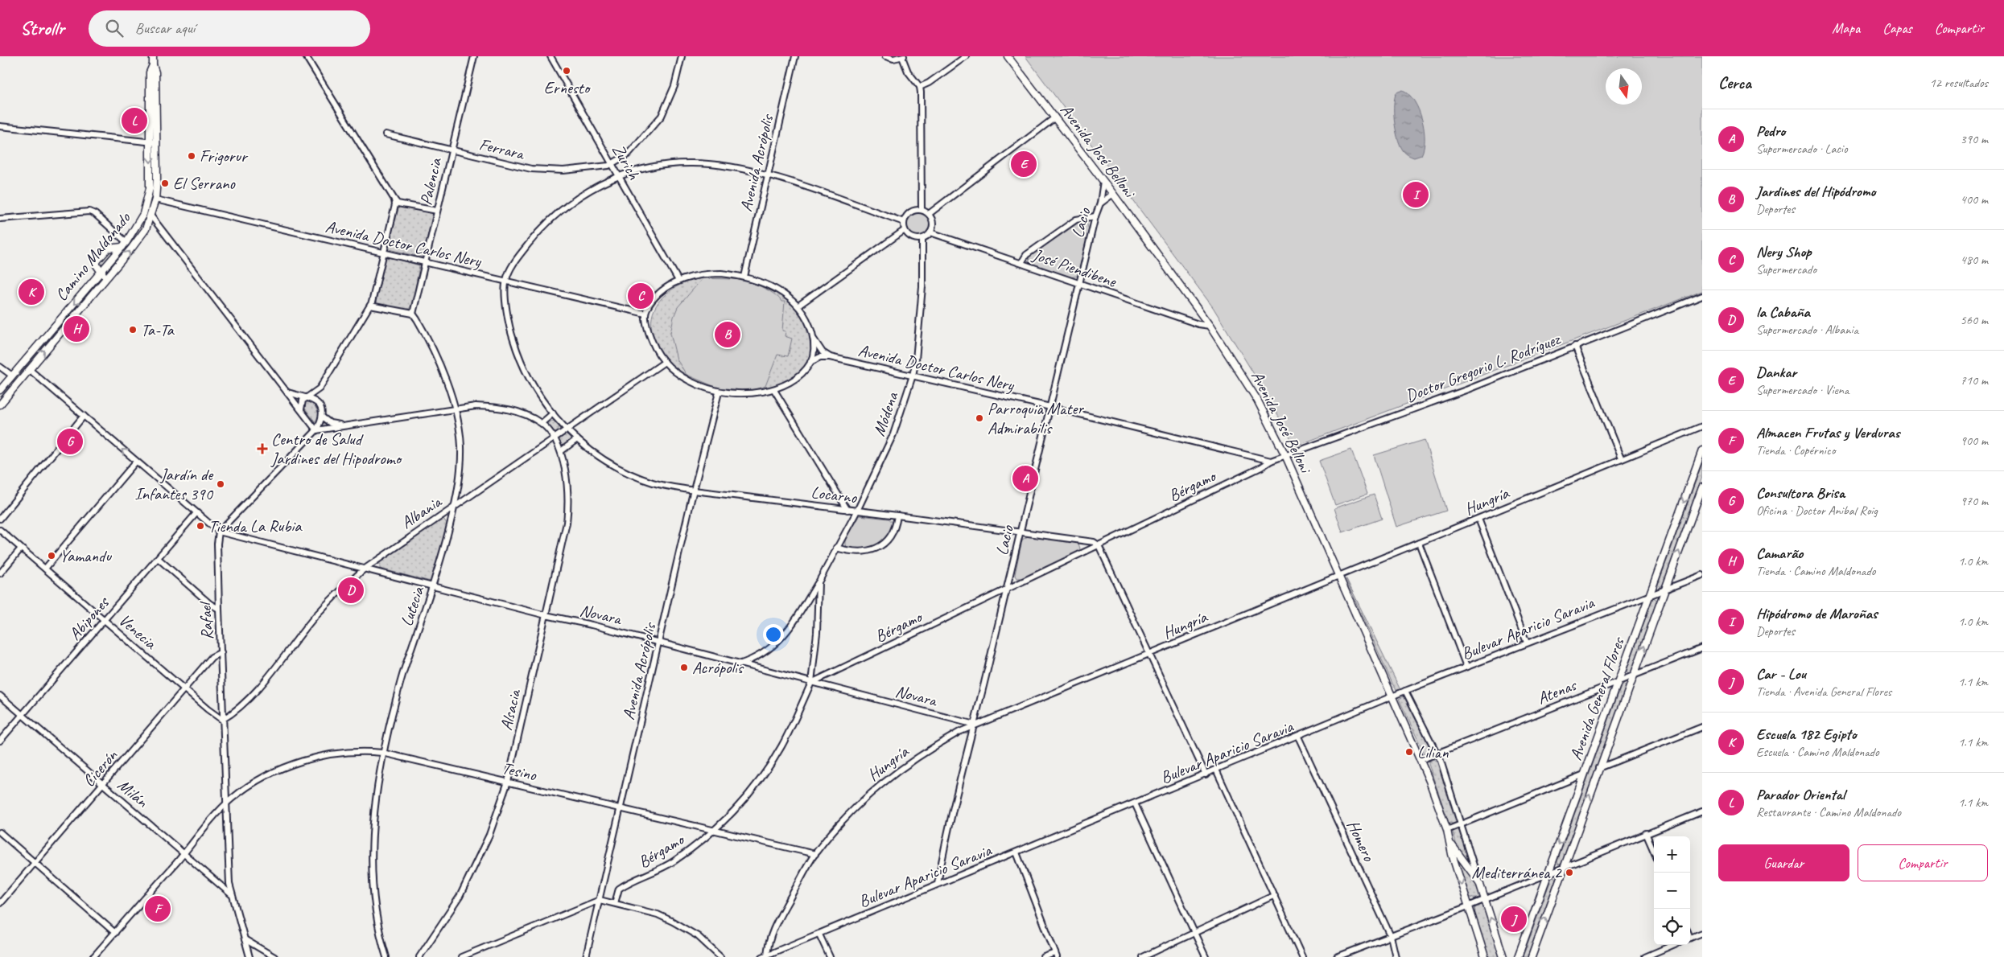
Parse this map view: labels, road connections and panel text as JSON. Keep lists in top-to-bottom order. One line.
{"streets":{"main road":["Avenida José Belloni","Camino Maldonado","Avenida General Flores"],"street":["Ferrara","Zurich","Avenida Acrópolis","Palencia","Lacio","Avenida Doctor Carlos Nery","José Piendibene","Doctor Gregorio L. Rodríguez","Módena","Bérgamo","Locarno","Hungría","Albania","Lutecia","Novara","Abipones","Rafael","Bulevar Aparicio Saravia","Venecia","Atenas","Alsacia","Cicerón","Tesino","Milán","Homero"]},"crossings":[["Ferrara","Zurich"],["Ferrara","Palencia"],["Avenida José Belloni","Lacio"],["Avenida José Belloni","José Piendibene"],["Avenida José Belloni","Doctor Gregorio L. Rodríguez"],["Avenida José Belloni","Hungría"],["Avenida José Belloni","Bulevar Aparicio Saravia"],["Avenida José Belloni","Atenas"],["Avenida Acrópolis","Locarno"],["Avenida Acrópolis","Novara"],["Avenida Acrópolis","Tesino"],["Palencia","Avenida Doctor Carlos Nery"],["Palencia","Lutecia"],["Lacio","Avenida Doctor Carlos Nery"],["Lacio","José Piendibene"],["Lacio","Bérgamo"],["Lacio","Locarno"],["Lacio","Hungría"],["Lacio","Novara"],["Lacio","Bulevar Aparicio Saravia"],["Avenida Doctor Carlos Nery","Camino Maldonado"],["Avenida Doctor Carlos Nery","Doctor Gregorio L. Rodríguez"],["Avenida Doctor Carlos Nery","Módena"],["Avenida Doctor Carlos Nery","Bérgamo"],["José Piendibene","Módena"],["Doctor Gregorio L. Rodríguez","Bérgamo"],["Módena","Bérgamo"],["Módena","Locarno"],["Módena","Novara"],["Bérgamo","Locarno"],["Bérgamo","Novara"],["Bérgamo","Tesino"],["Locarno","Albania"],["Hungría","Novara"],["Hungría","Bulevar Aparicio Saravia"],["Hungría","Tesino"],["Albania","Lutecia"],["Albania","Novara"],["Albania","Rafael"],["Albania","Venecia"],["Albania","Alsacia"],["Lutecia","Novara"],["Lutecia","Tesino"],["Novara","Rafael"],["Novara","Alsacia"],["Abipones","Venecia"],["Abipones","Milán"],["Rafael","Venecia"],["Rafael","Cicerón"],["Rafael","Tesino"],["Rafael","Milán"],["Bulevar Aparicio Saravia","Avenida General Flores"],["Bulevar Aparicio Saravia","Homero"],["Venecia","Cicerón"],["Atenas","Avenida General Flores"],["Alsacia","Tesino"],["Cicerón","Milán"],["Tesino","Milán"]],"places":{"other":["Ernesto","Frigorur","El Serrano","Ta-Ta","Parroquia Mater Admirabilis","Jardín de Infantes 390","Tienda La Rubia","Yamandu","Acrópolis","Lilian","Mediterránea 2"],"health":["Centro de Salud Jardines del Hipodromo"]},"north":"bottom","page":{"header":"Strollr","search":"Buscar aquí","nav":["Mapa","Capas","Compartir"],"heading":["Cerca","12 resultados"],"pins":["L","E","I","K","C","H","B","G","A","D","F","J"],"list":[{"mark":"A","name":"Pedro","note":"Supermercado · Lacio","value":"390 m"},{"mark":"B","name":"Jardines del Hipódromo","note":"Deportes","value":"400 m"},{"mark":"C","name":"Nery Shop","note":"Supermercado","value":"480 m"},{"mark":"D","name":"la Cabaña","note":"Supermercado · Albania","value":"560 m"},{"mark":"E","name":"Dankar","note":"Supermercado · Viena","value":"710 m"},{"mark":"F","name":"Almacen Frutas y Verduras","note":"Tienda · Copérnico","value":"900 m"},{"mark":"G","name":"Consultora Brisa","note":"Oficina · Doctor Anibal Roig","value":"970 m"},{"mark":"H","name":"Camarão","note":"Tienda · Camino Maldonado","value":"1.0 km"},{"mark":"I","name":"Hipódromo de Maroñas","note":"Deportes","value":"1.0 km"},{"mark":"J","name":"Car - Lou","note":"Tienda · Avenida General Flores","value":"1.1 km"},{"mark":"K","name":"Escuela 182 Egipto","note":"Escuela · Camino Maldonado","value":"1.1 km"},{"mark":"L","name":"Parador Oriental","note":"Restaurante · Camino Maldonado","value":"1.1 km"}],"buttons":["Guardar","Compartir"],"map_buttons":["+","−"]}}
